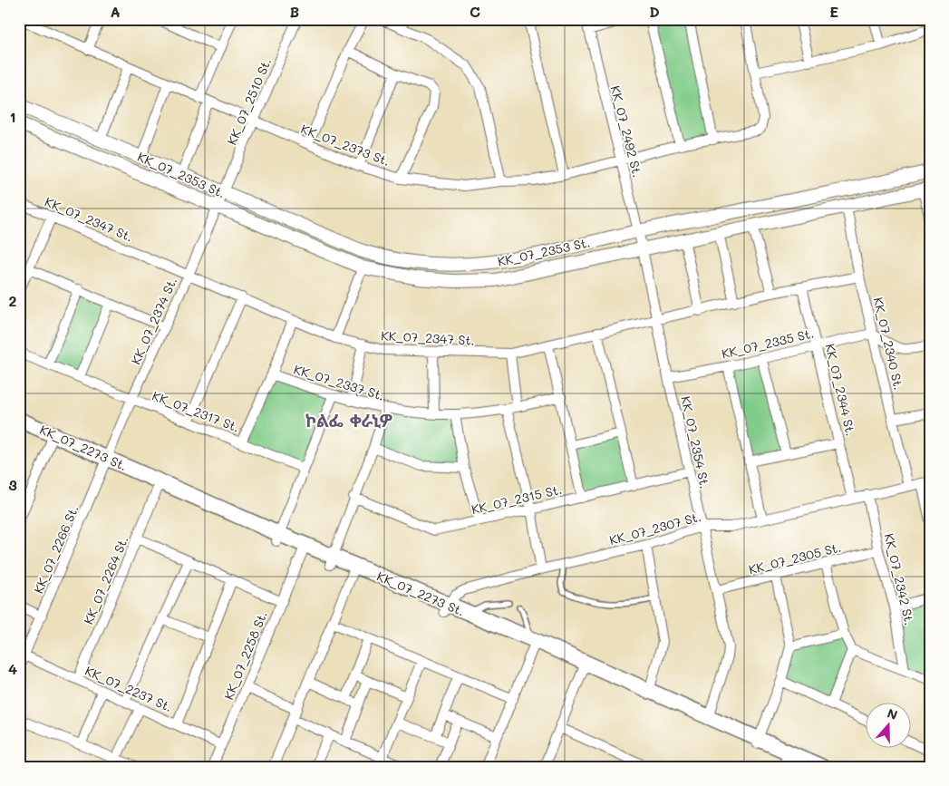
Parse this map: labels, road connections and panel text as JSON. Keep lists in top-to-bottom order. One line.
{"streets":{"main road":["KK_07_2273 St."],"street":["KK_07_2510 St.","KK_07_2492 St.","KK_07_2373 St.","KK_07_2353 St.","KK_07_2347 St.","KK_07_2374 St.","KK_07_2335 St.","KK_07_2340 St.","KK_07_2337 St.","KK_07_2344 St.","KK_07_2317 St.","KK_07_2354 St.","KK_07_2315 St.","KK_07_2307 St.","KK_07_2266 St.","KK_07_2305 St.","KK_07_2342 St.","KK_07_2264 St.","KK_07_2258 St.","KK_07_2237 St."]},"crossings":[["KK_07_2510 St.","KK_07_2373 St."],["KK_07_2510 St.","KK_07_2353 St."],["KK_07_2510 St.","KK_07_2374 St."],["KK_07_2492 St.","KK_07_2373 St."],["KK_07_2492 St.","KK_07_2353 St."],["KK_07_2492 St.","KK_07_2354 St."],["KK_07_2353 St.","KK_07_2374 St."],["KK_07_2353 St.","KK_07_2340 St."],["KK_07_2353 St.","KK_07_2354 St."],["KK_07_2347 St.","KK_07_2374 St."],["KK_07_2347 St.","KK_07_2340 St."],["KK_07_2347 St.","KK_07_2344 St."],["KK_07_2347 St.","KK_07_2354 St."],["KK_07_2374 St.","KK_07_2317 St."],["KK_07_2374 St.","KK_07_2273 St."],["KK_07_2374 St.","KK_07_2266 St."],["KK_07_2335 St.","KK_07_2340 St."],["KK_07_2335 St.","KK_07_2344 St."],["KK_07_2335 St.","KK_07_2354 St."],["KK_07_2340 St.","KK_07_2307 St."],["KK_07_2344 St.","KK_07_2307 St."],["KK_07_2354 St.","KK_07_2273 St."],["KK_07_2354 St.","KK_07_2315 St."],["KK_07_2354 St.","KK_07_2307 St."],["KK_07_2354 St.","KK_07_2305 St."],["KK_07_2273 St.","KK_07_2307 St."],["KK_07_2273 St.","KK_07_2266 St."],["KK_07_2273 St.","KK_07_2264 St."],["KK_07_2273 St.","KK_07_2258 St."],["KK_07_2307 St.","KK_07_2342 St."],["KK_07_2266 St.","KK_07_2237 St."],["KK_07_2305 St.","KK_07_2342 St."],["KK_07_2264 St.","KK_07_2237 St."],["KK_07_2258 St.","KK_07_2237 St."]],"districts":["ኮልፌ ቀራኒዎ"],"north":"top","grid":{"columns":["A","B","C","D","E"],"rows":["1","2","3","4"]}}
